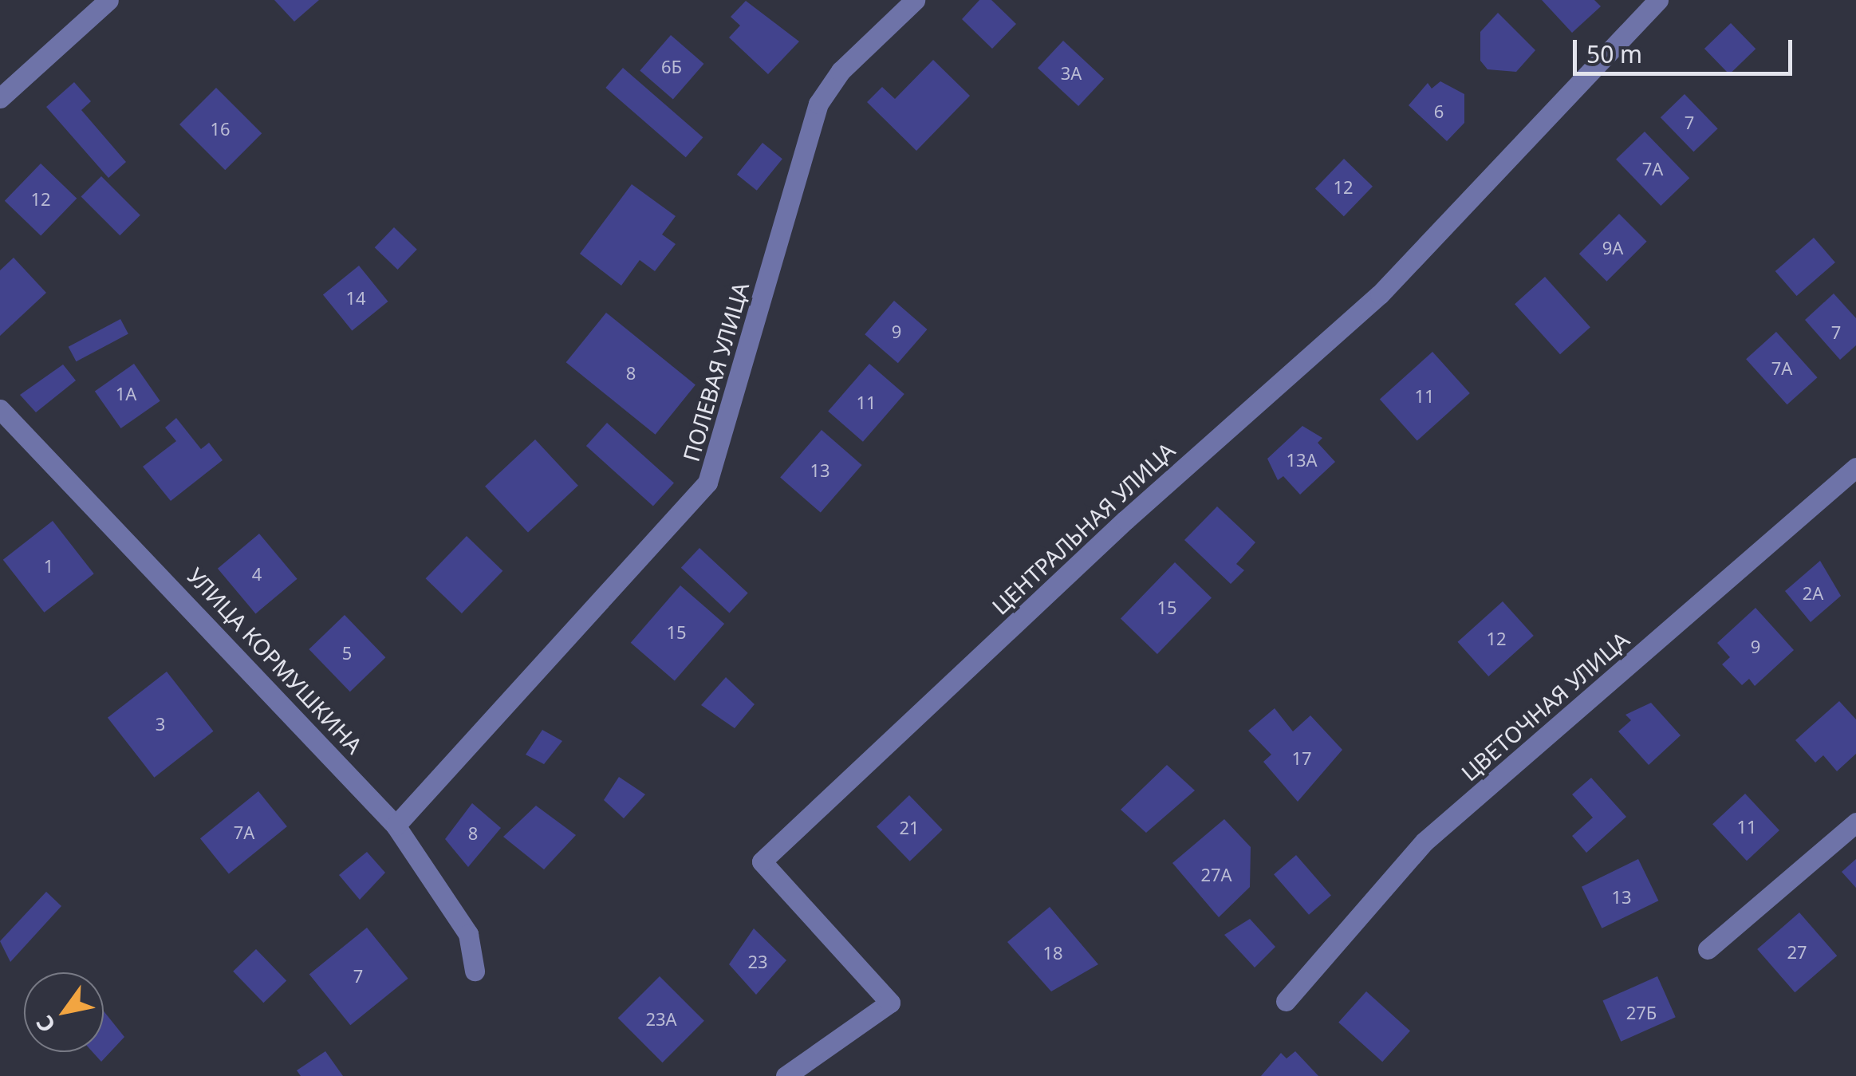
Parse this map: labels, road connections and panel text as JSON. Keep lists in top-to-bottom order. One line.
{"streets":{"street":["ПОЛЕВАЯ УЛИЦА","ЦЕНТРАЛЬНАЯ УЛИЦА","УЛИЦА КОРМУШКИНА","ЦВЕТОЧНАЯ УЛИЦА"]},"crossings":[["ПОЛЕВАЯ УЛИЦА","УЛИЦА КОРМУШКИНА"]],"house_numbers":["6Б","3А","6","7","16","7А","12","12","9А","14","9","7","7А","8","1А","11","11","13А","13","1","4","2А","15","15","12","9","5","3","17","11","21","7А","8","27А","13","27","18","23","7","27Б","23А"],"scale_bar":"50 m","north":"bottom left"}
